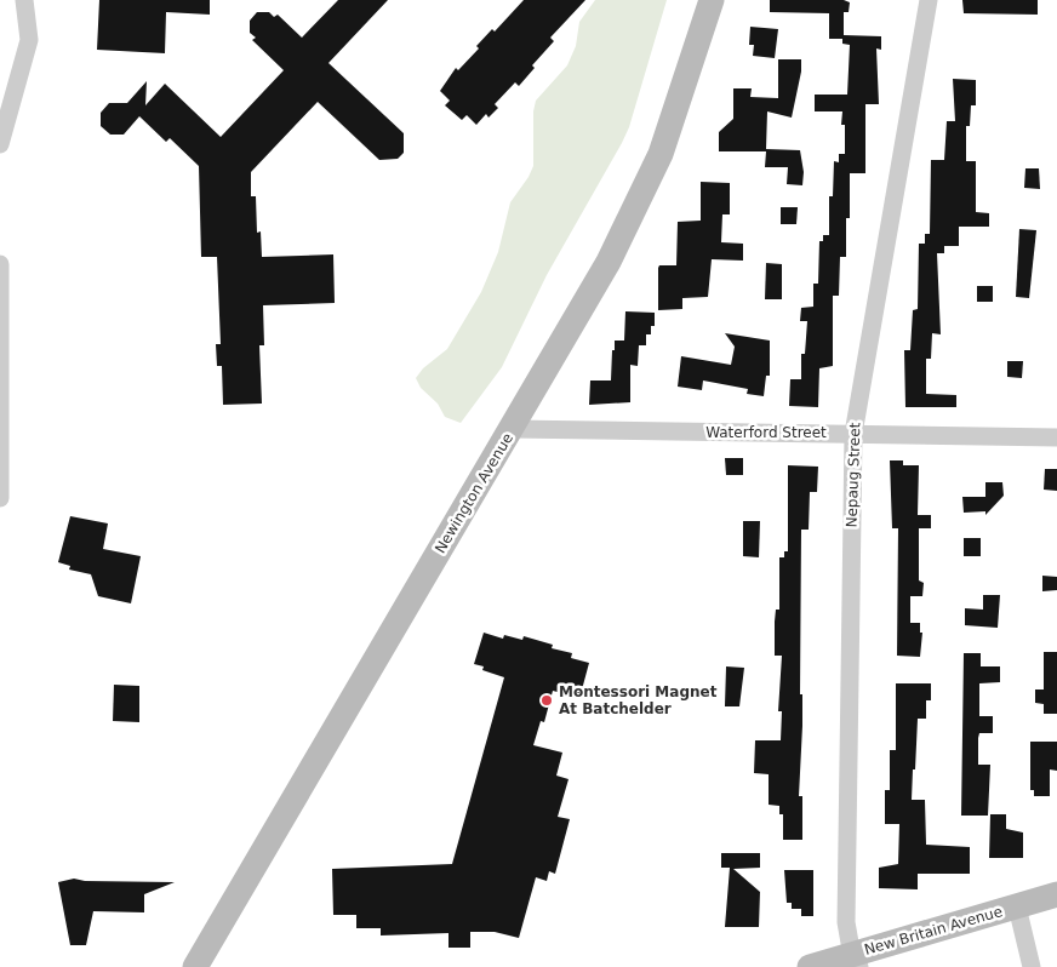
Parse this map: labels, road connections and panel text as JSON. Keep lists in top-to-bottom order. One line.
{"streets":{"main road":["Newington Avenue","New Britain Avenue"],"street":["Waterford Street","Nepaug Street"]},"crossings":[["Waterford Street","Nepaug Street"],["Waterford Street","Newington Avenue"],["Nepaug Street","New Britain Avenue"]],"places":["Montessori Magnet At Batchelder"]}
